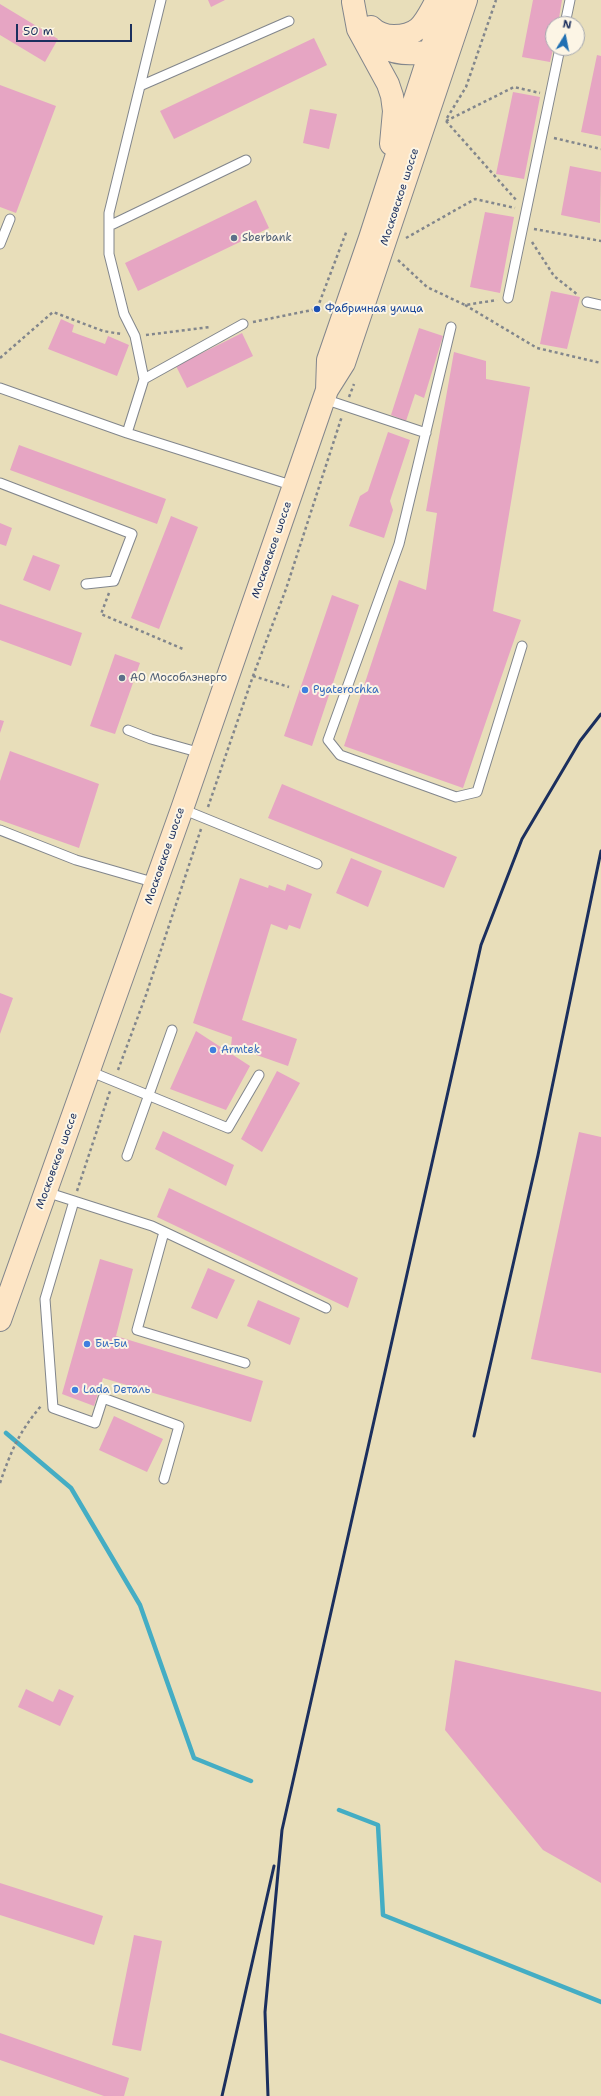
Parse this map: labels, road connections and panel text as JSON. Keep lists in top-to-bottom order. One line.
{"streets":{"main road":["Московское шоссе"]},"places":["Sberbank","Фабричная улица","АО Мособлэнерго","Pyaterochka","Armtek","Би-Би","Lada Dеталь"],"scale_bar":"50 m","north":"top"}
